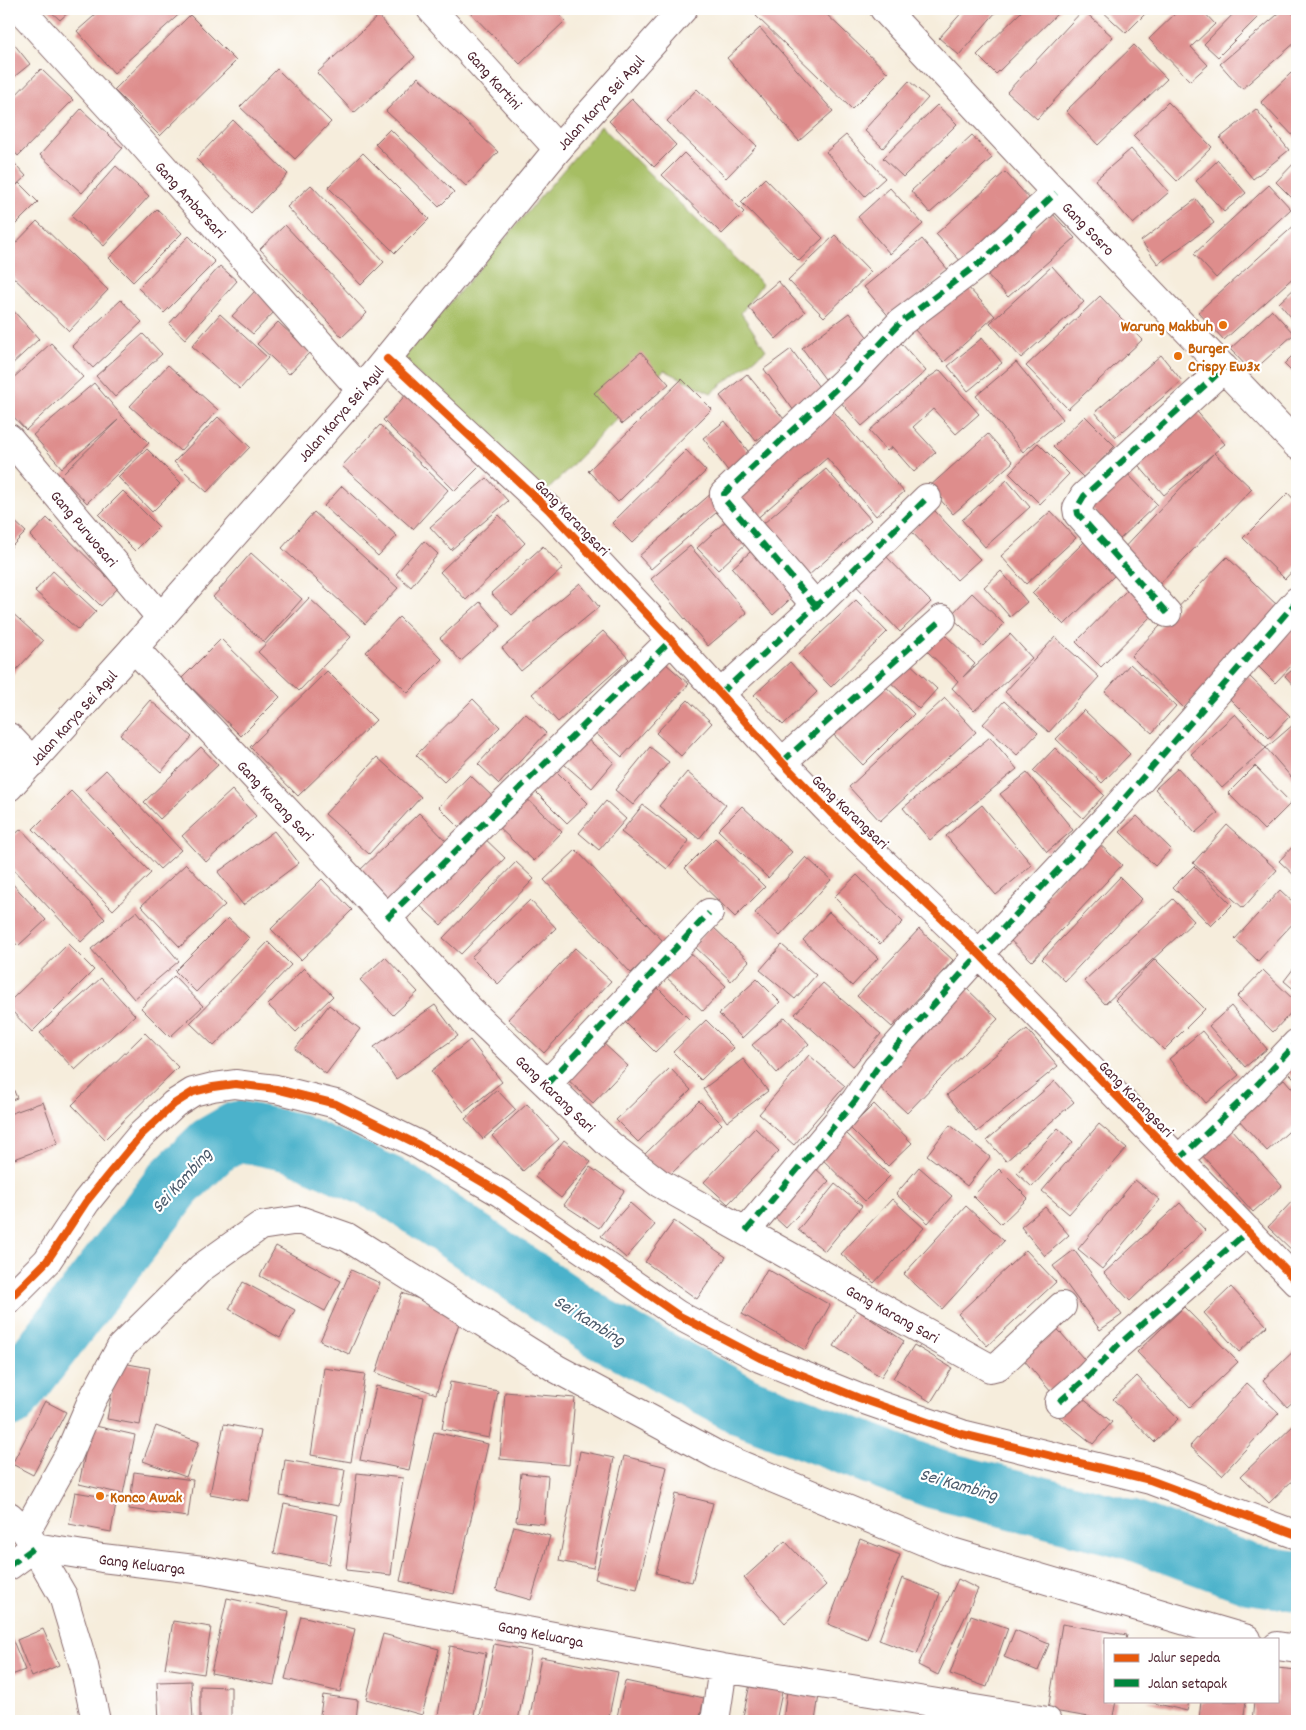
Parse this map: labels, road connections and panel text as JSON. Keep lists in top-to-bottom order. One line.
{"streets":{"street":["Gang Kartini","Jalan Karya Sei Agul","Gang Ambarsari","Gang Sosro","Gang Karangsari","Gang Purwosari","Gang Karang Sari","Gang Keluarga"]},"crossings":[["Gang Kartini","Jalan Karya Sei Agul"],["Jalan Karya Sei Agul","Gang Ambarsari"],["Jalan Karya Sei Agul","Gang Karangsari"],["Jalan Karya Sei Agul","Gang Purwosari"],["Jalan Karya Sei Agul","Gang Karang Sari"]],"water":["Sei Kambing"],"places":["Warung Makbuh","Burger Crispy Ew3x","Konco Awak"],"legend":["Jalur sepeda","Jalan setapak"]}
